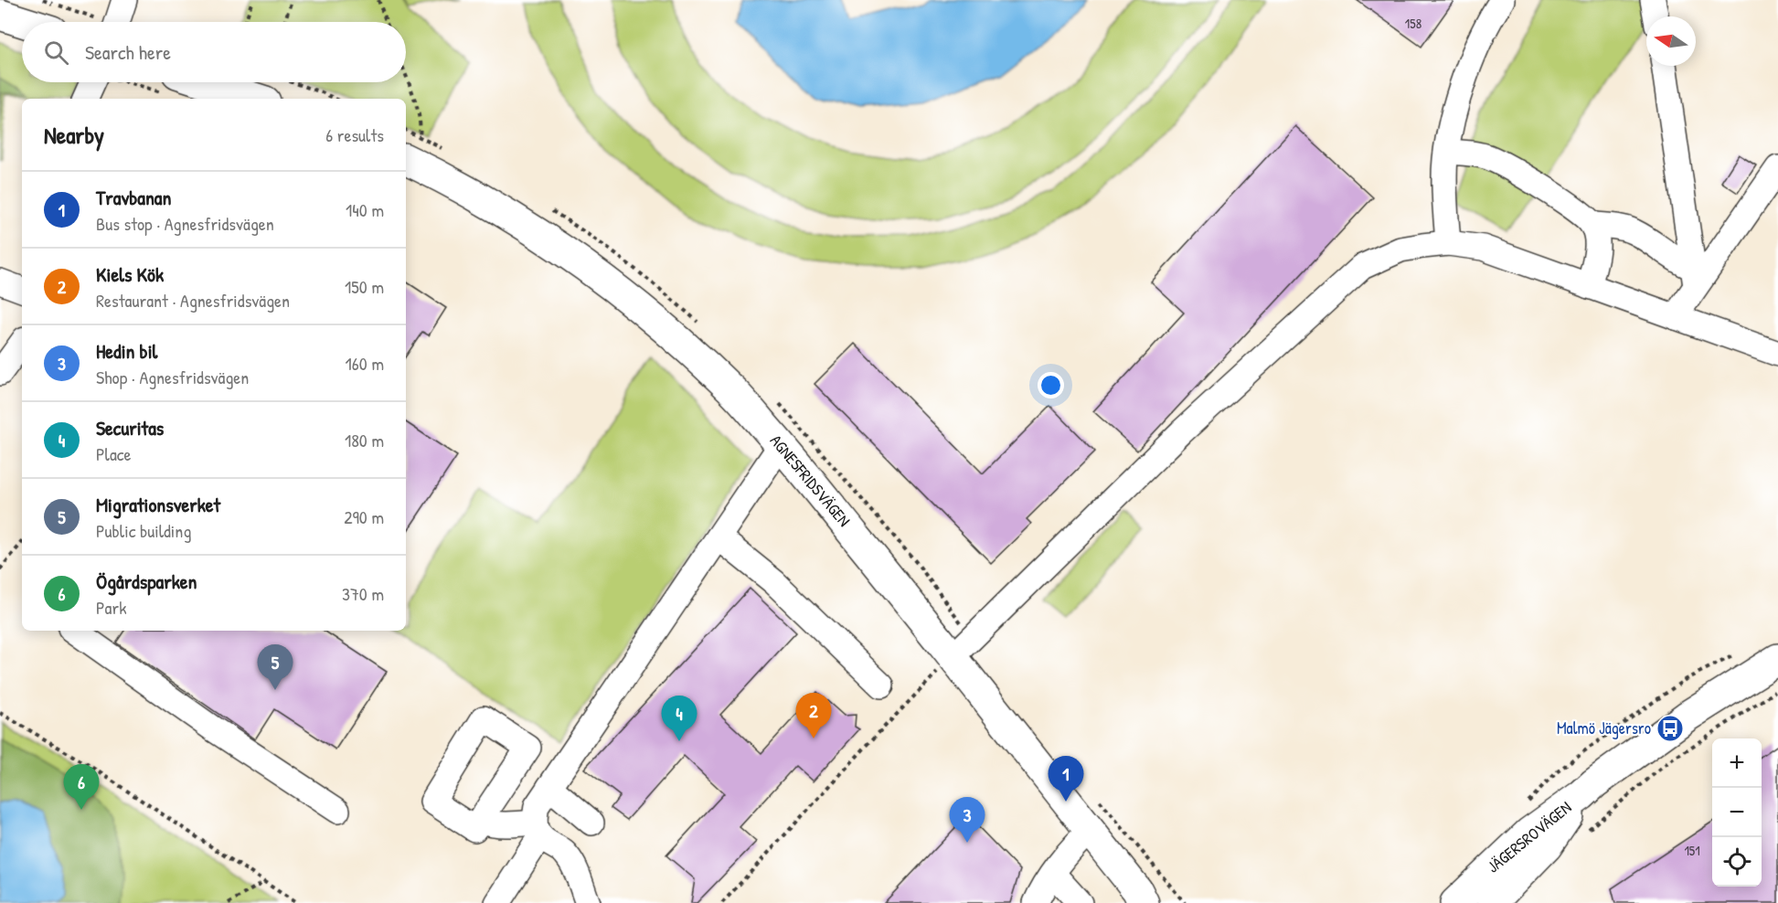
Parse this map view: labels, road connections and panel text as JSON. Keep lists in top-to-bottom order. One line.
{"streets":{"main road":["AGNESFRIDSVÄGEN","JÄGERSROVÄGEN"]},"places":{"bus stop":["Malmö Jägersro"]},"house_numbers":["158","151"],"north":"left","page":{"search":"Search here","heading":["Nearby","6 results"],"list":[{"mark":"1","name":"Travbanan","note":"Bus stop · Agnesfridsvägen","value":"140 m"},{"mark":"2","name":"Kiels Kök","note":"Restaurant · Agnesfridsvägen","value":"150 m"},{"mark":"3","name":"Hedin bil","note":"Shop · Agnesfridsvägen","value":"160 m"},{"mark":"4","name":"Securitas","note":"Place","value":"180 m"},{"mark":"5","name":"Migrationsverket","note":"Public building","value":"290 m"},{"mark":"6","name":"Ögårdsparken","note":"Park","value":"370 m"}],"pins":["5","2","4","1","6","3"],"map_buttons":["+","−"]}}
